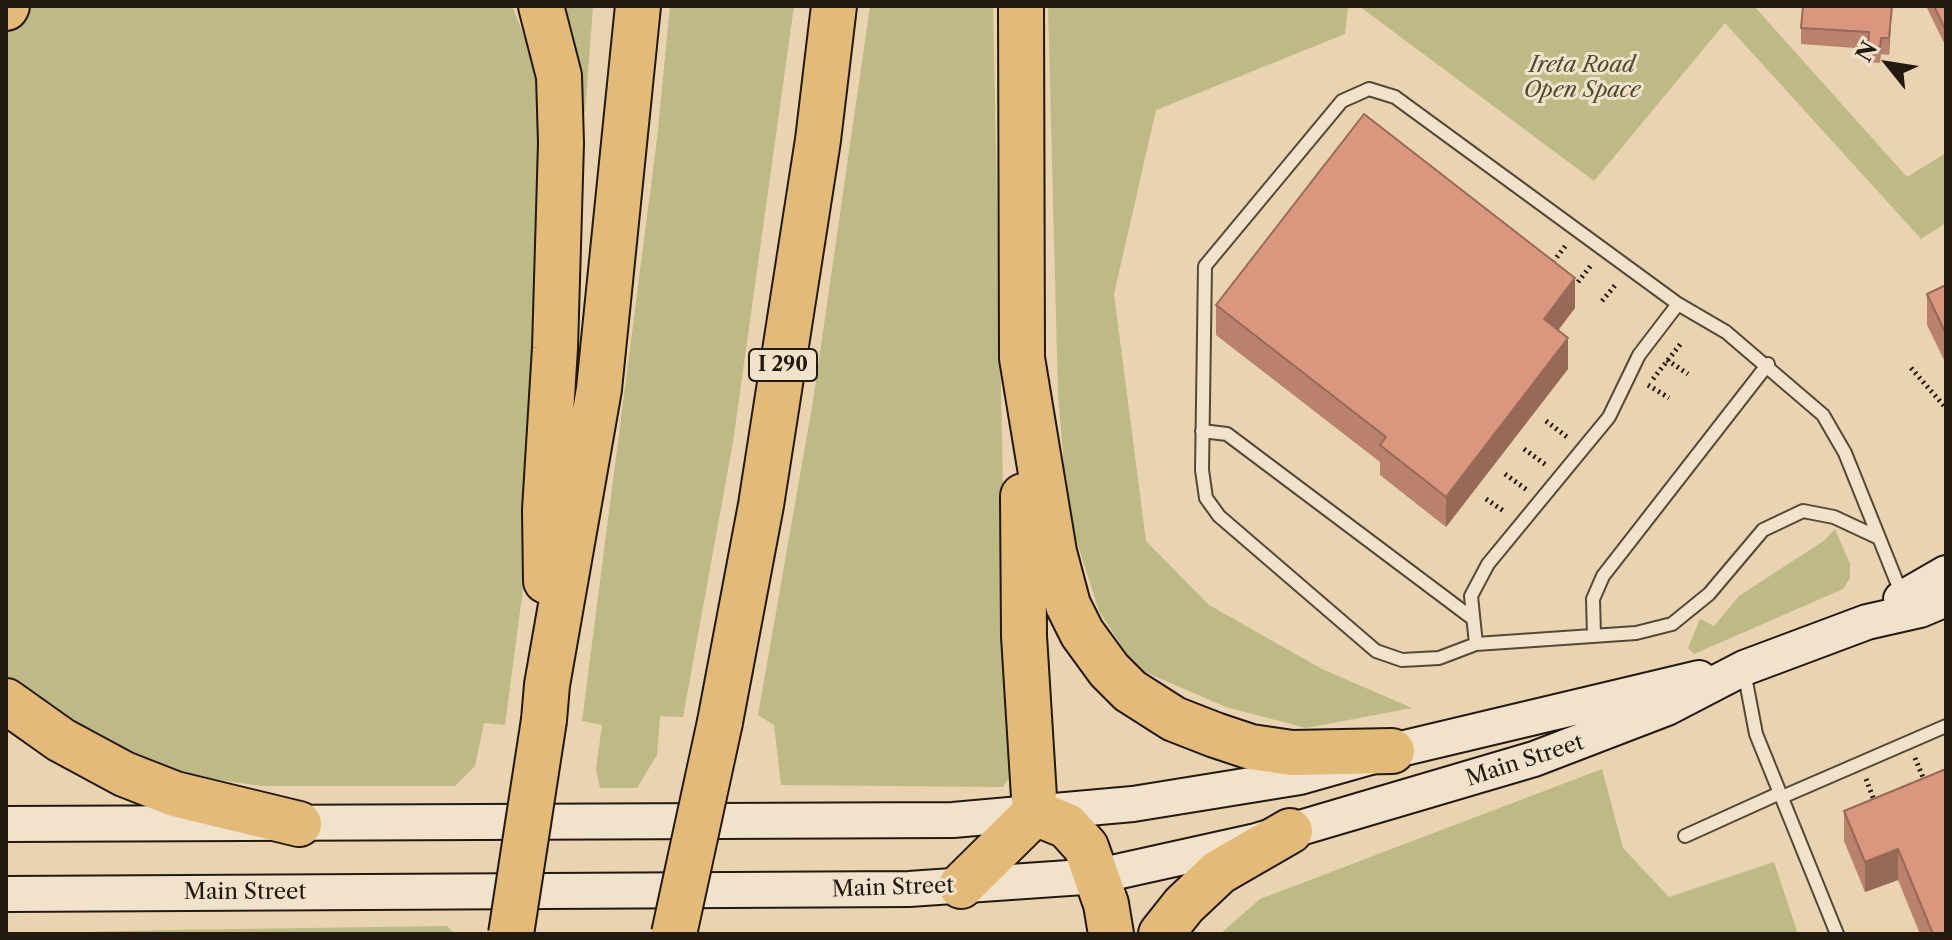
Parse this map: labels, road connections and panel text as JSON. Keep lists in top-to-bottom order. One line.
{"streets":{"highway":["I 290"],"main road":["Main Street"]},"parks":["Ireta Road Open Space"],"north":"top left"}
